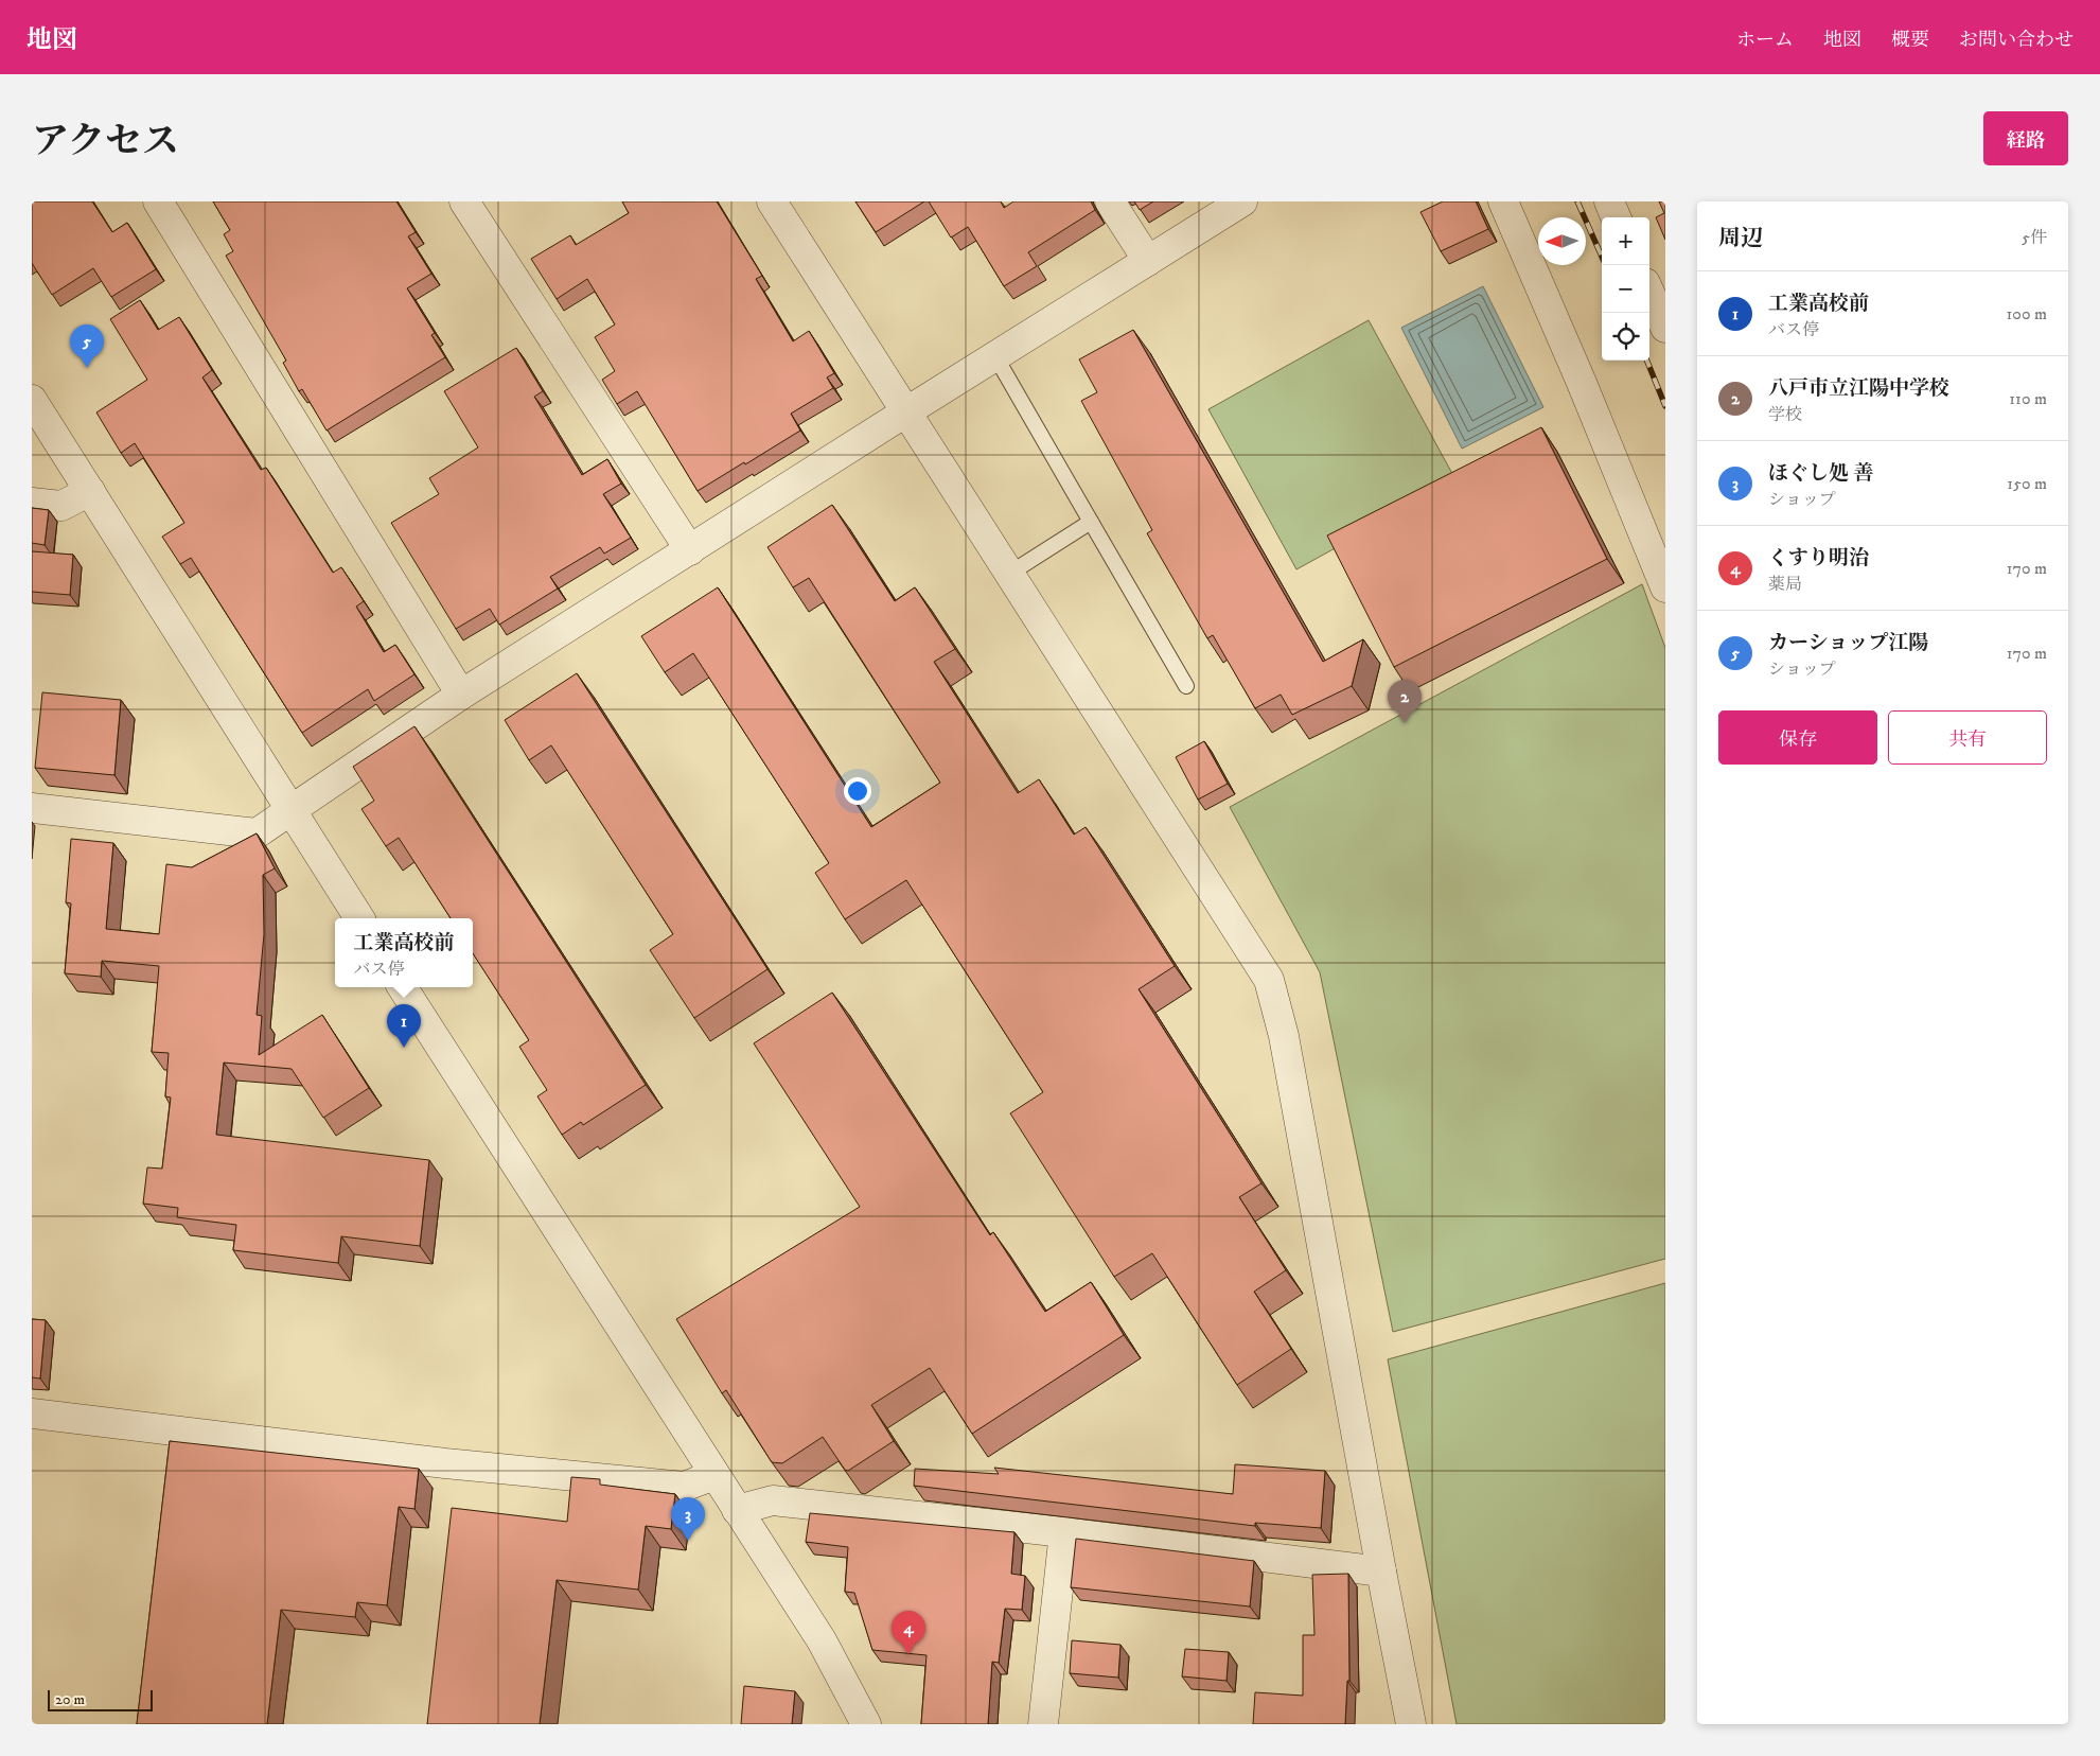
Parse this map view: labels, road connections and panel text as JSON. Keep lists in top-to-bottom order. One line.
{"scale_bar":"20 m","north":"left","page":{"header":"地図","nav":["ホーム","地図","概要","お問い合わせ"],"title":"アクセス","buttons":["経路",["保存","共有"]],"heading":["周辺","5件"],"map_buttons":["+","−"],"list":[{"mark":"1","name":"工業高校前","note":"バス停","value":"100 m"},{"mark":"2","name":"八戸市立江陽中学校","note":"学校","value":"110 m"},{"mark":"3","name":"ほぐし処 善","note":"ショップ","value":"150 m"},{"mark":"4","name":"くすり明治","note":"薬局","value":"170 m"},{"mark":"5","name":"カーショップ江陽","note":"ショップ","value":"170 m"}],"pins":["5","2","1","3","4"],"popup":["工業高校前","バス停"],"scale":"20 m"}}
